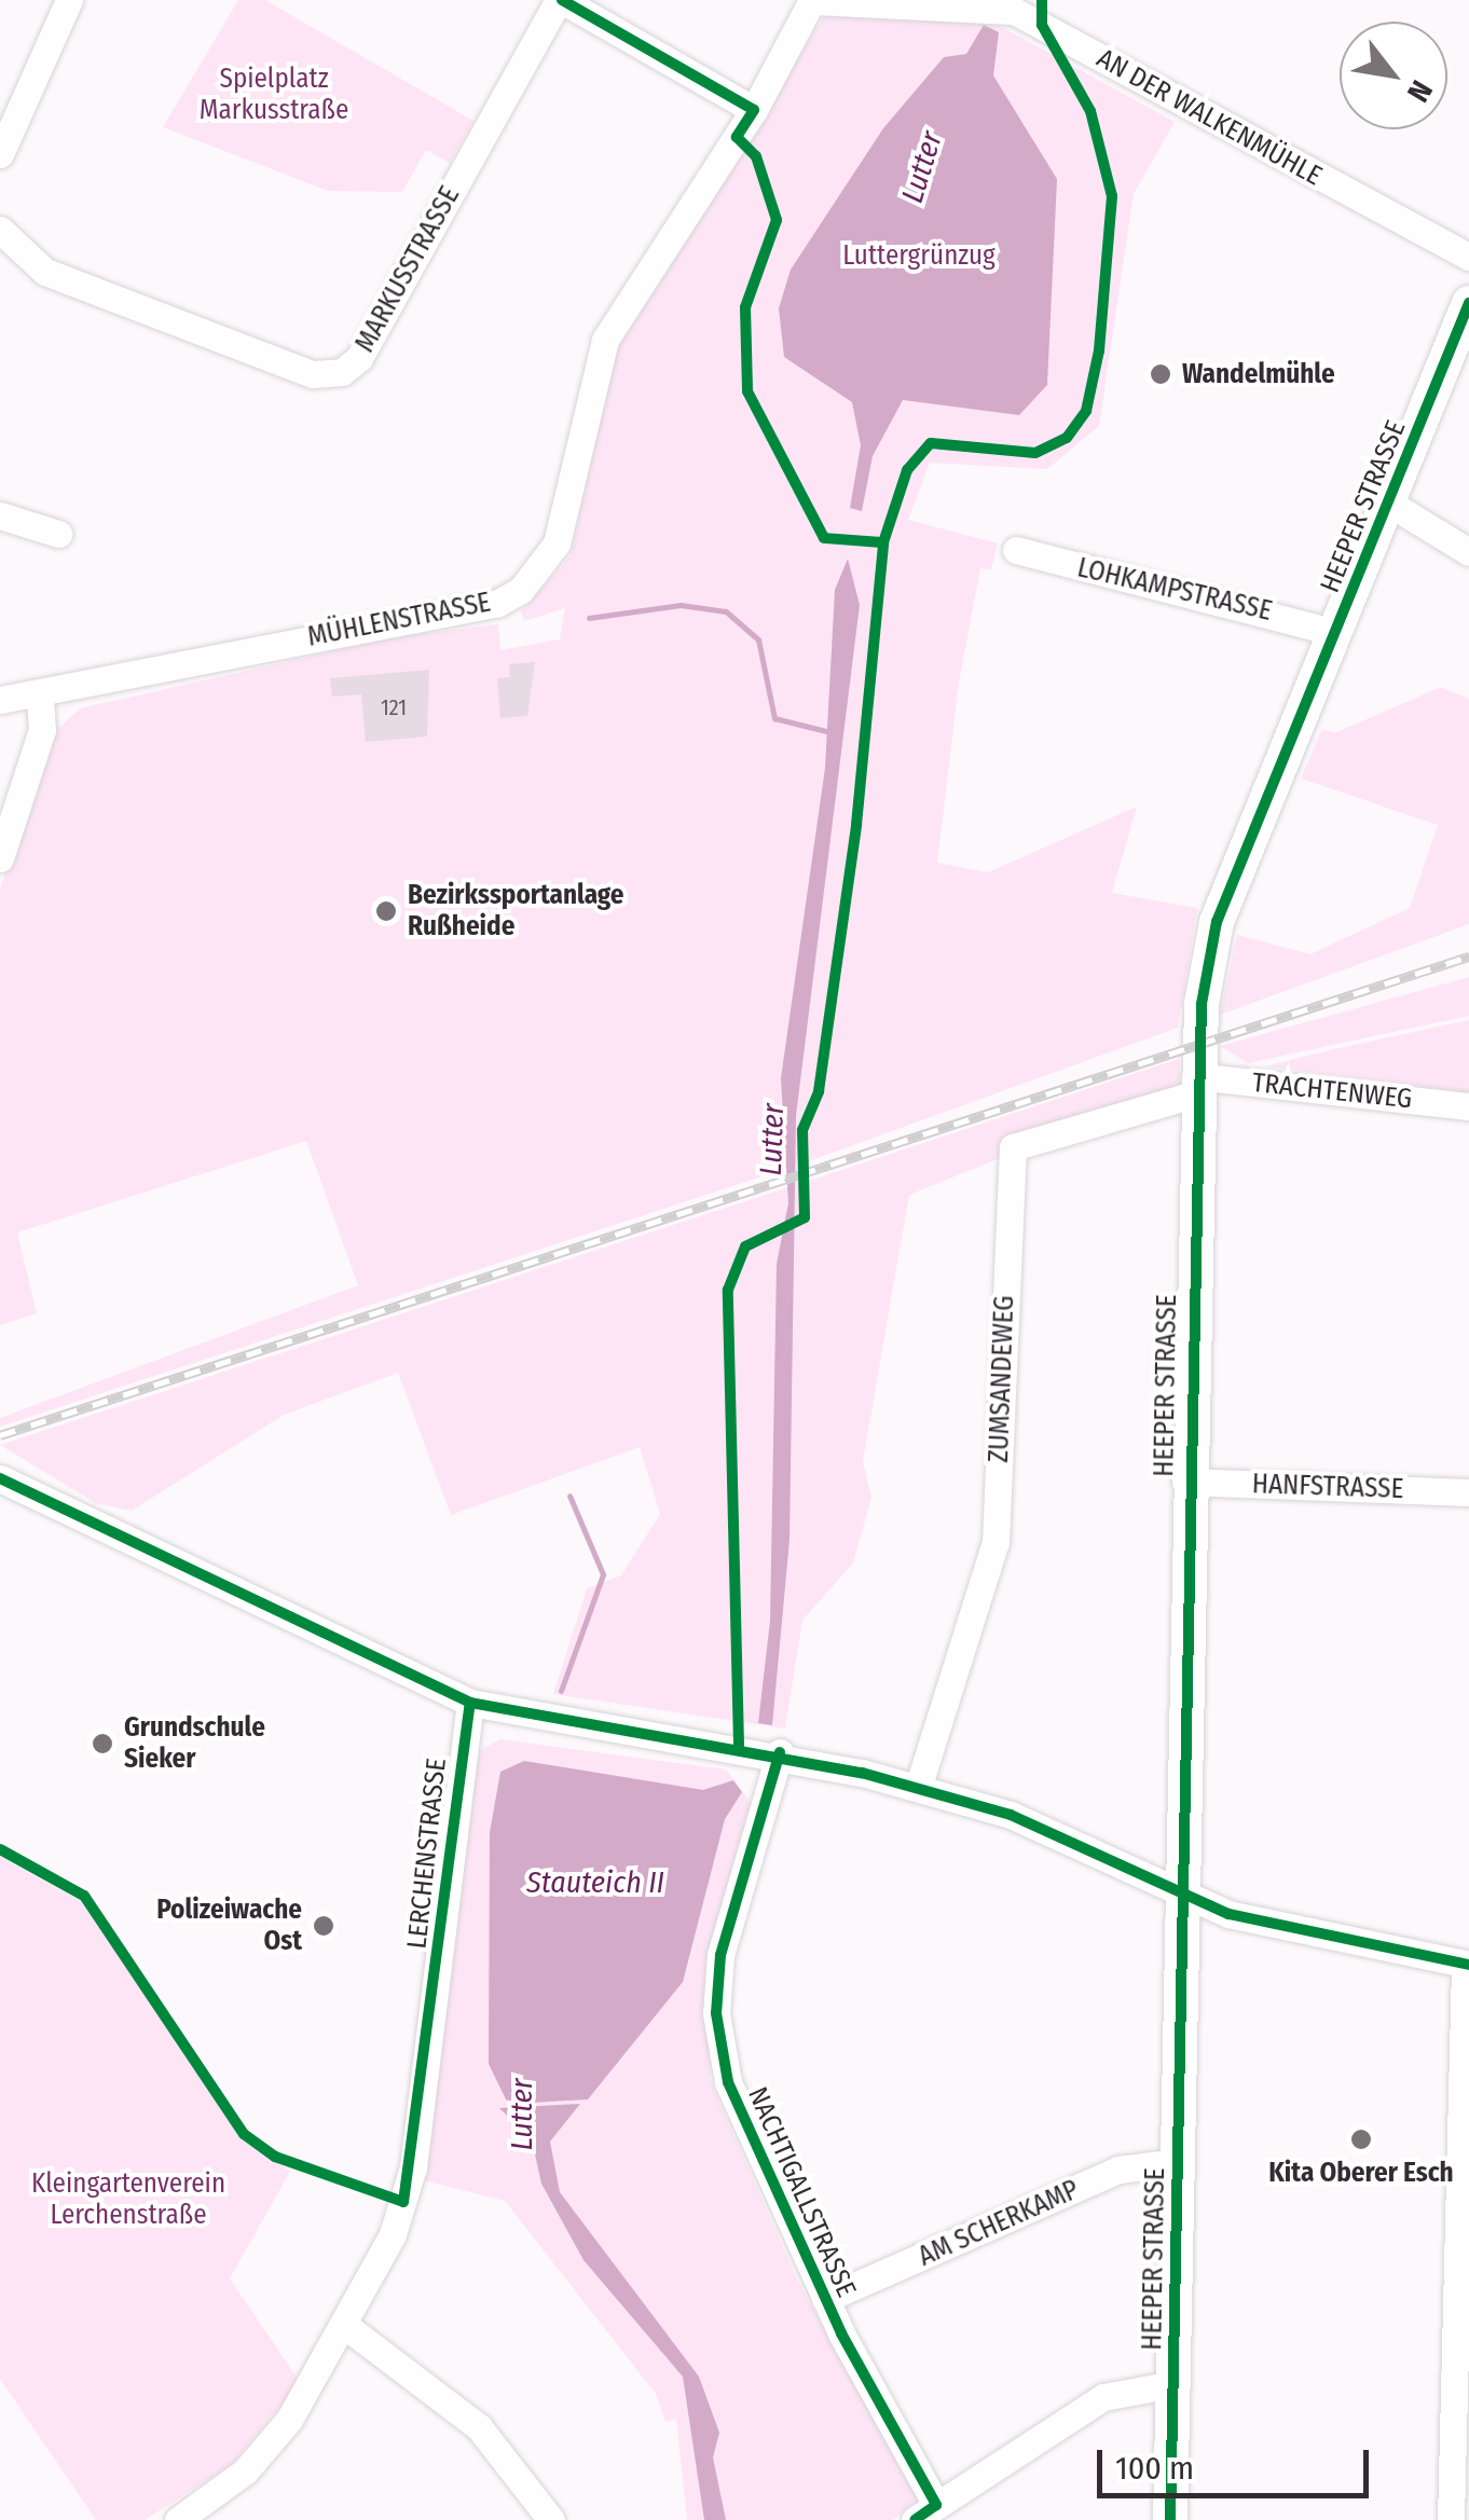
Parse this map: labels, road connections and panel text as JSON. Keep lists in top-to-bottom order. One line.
{"streets":{"main road":["HEEPER STRASSE"],"street":["AN DER WALKENMÜHLE","MARKUSSTRASSE","LOHKAMPSTRASSE","MÜHLENSTRASSE","TRACHTENWEG","ZUMSANDEWEG","HANFSTRASSE","LERCHENSTRASSE","NACHTIGALLSTRASSE","AM SCHERKAMP"]},"crossings":[["AN DER WALKENMÜHLE","MÜHLENSTRASSE"],["HEEPER STRASSE","LOHKAMPSTRASSE"],["HEEPER STRASSE","TRACHTENWEG"],["HEEPER STRASSE","ZUMSANDEWEG"],["HEEPER STRASSE","HANFSTRASSE"],["HEEPER STRASSE","AM SCHERKAMP"],["TRACHTENWEG","ZUMSANDEWEG"],["NACHTIGALLSTRASSE","AM SCHERKAMP"]],"water":["Lutter","Stauteich II"],"parks":["Spielplatz Markusstraße","Luttergrünzug","Kleingartenverein Lerchenstraße"],"places":["Wandelmühle","Bezirkssportanlage Rußheide","Grundschule Sieker","Polizeiwache Ost","Kita Oberer Esch"],"house_numbers":["121"],"scale_bar":"100 m","north":"bottom right"}
